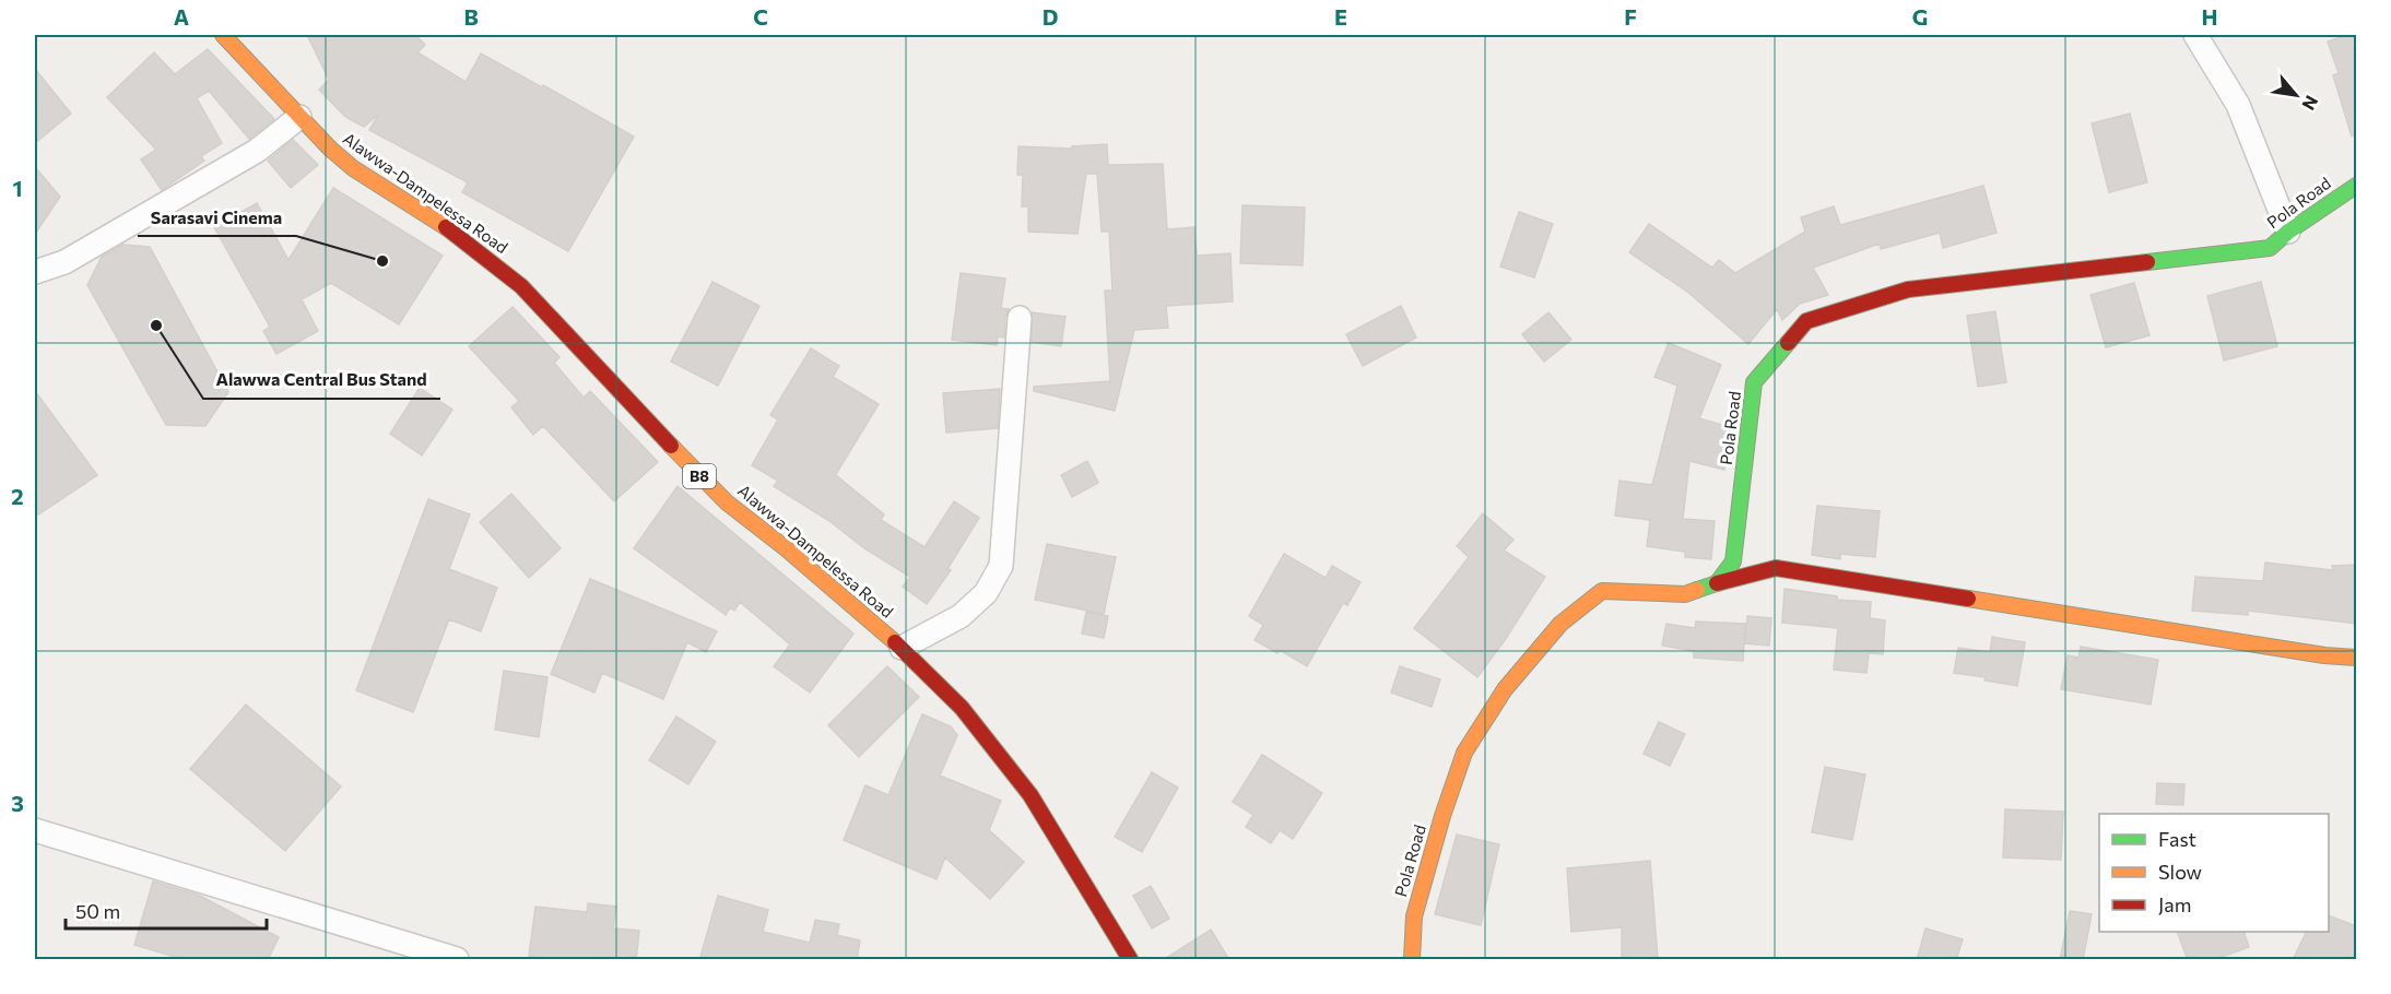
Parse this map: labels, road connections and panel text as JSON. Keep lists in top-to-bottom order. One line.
{"streets":{"street":["Alawwa-Dampelessa Road","Pola Road","B8"]},"places":["Sarasavi Cinema","Alawwa Central Bus Stand"],"legend":["Fast","Slow","Jam"],"scale_bar":"50 m","north":"bottom right","grid":{"columns":["A","B","C","D","E","F","G","H"],"rows":["1","2","3"]}}
